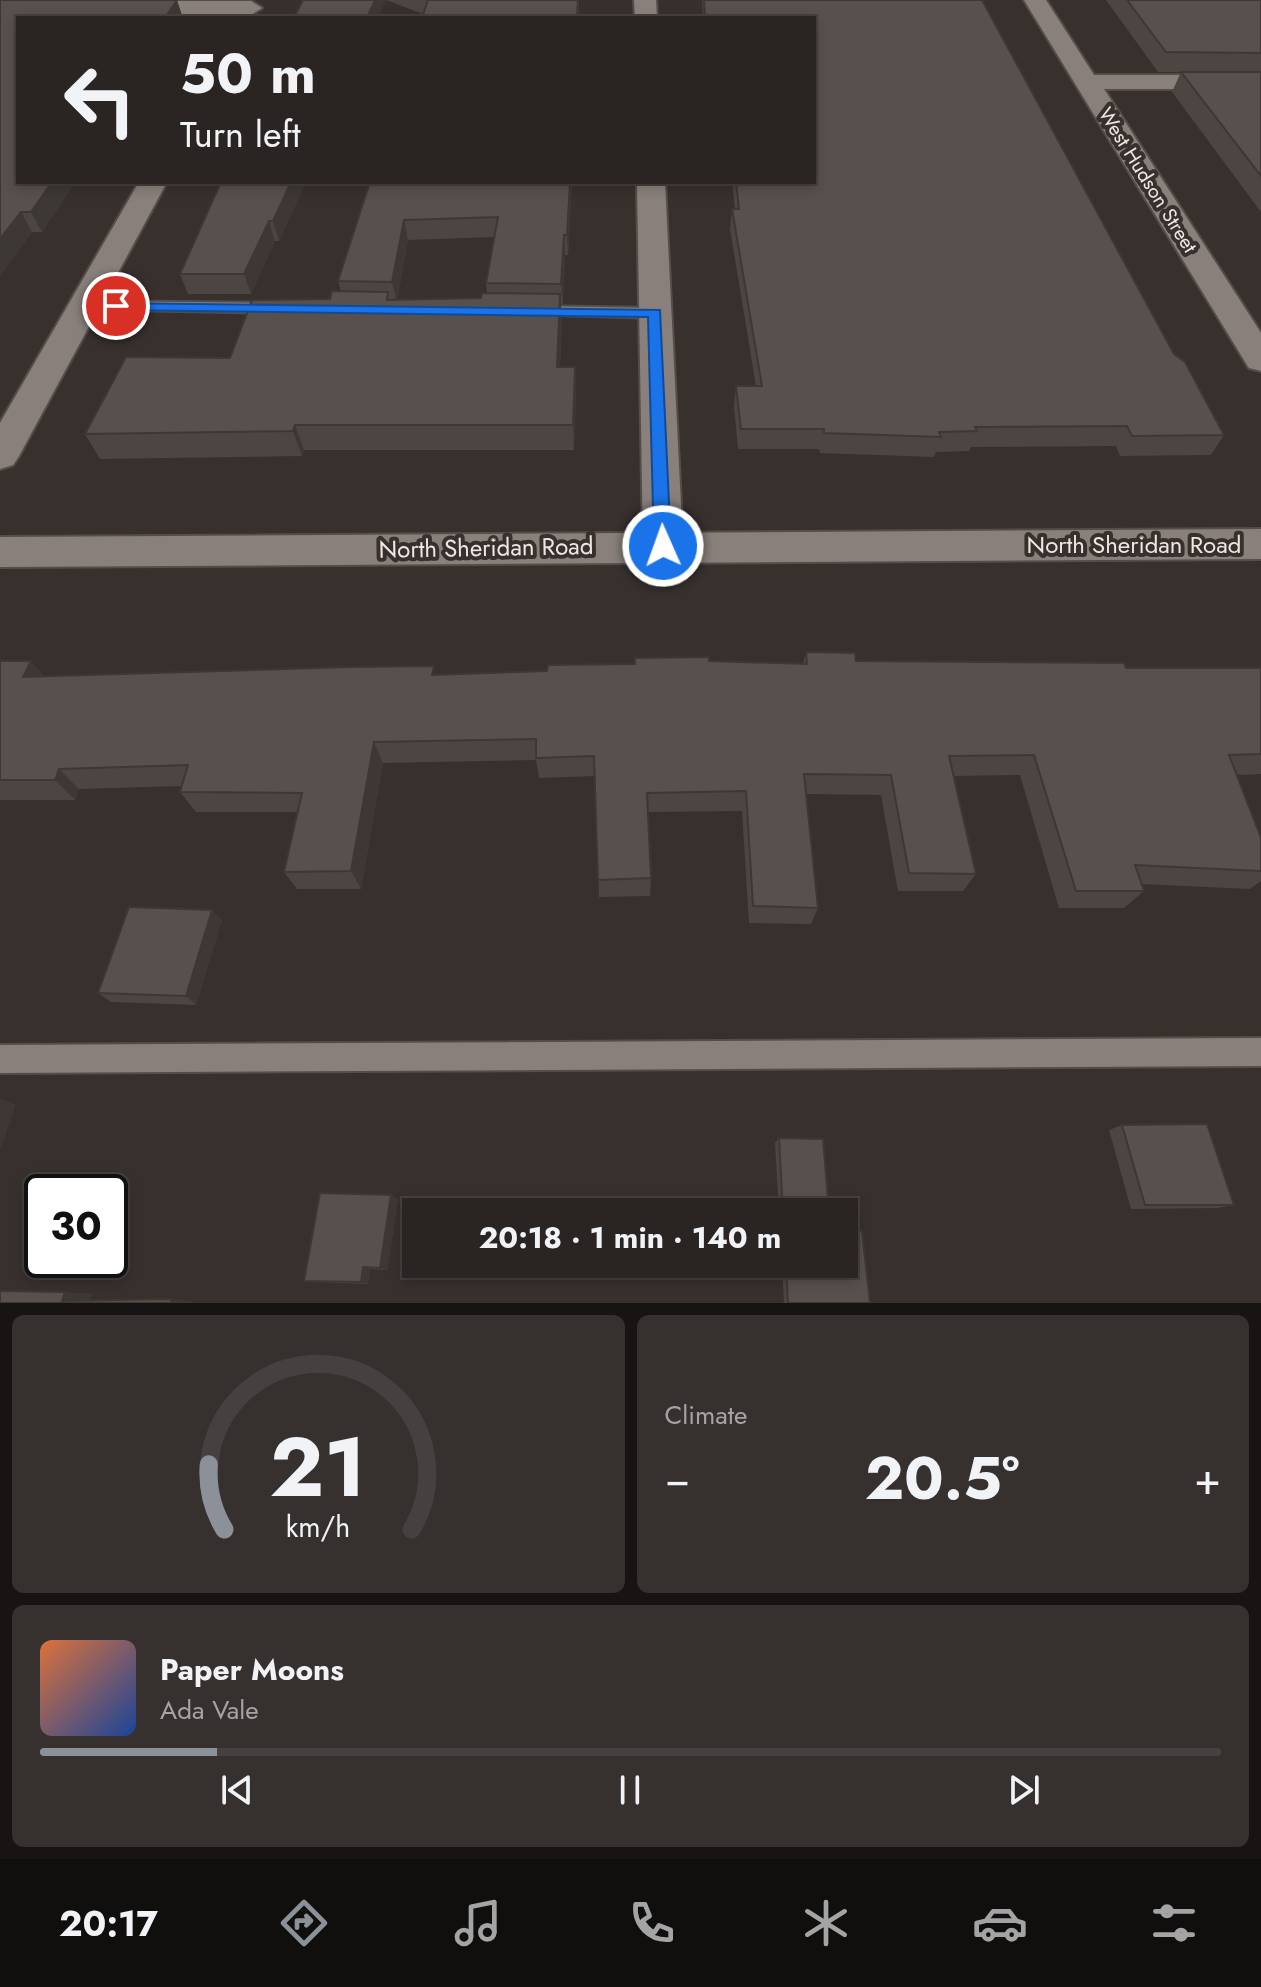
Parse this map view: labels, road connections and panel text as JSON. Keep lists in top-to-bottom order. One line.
{"streets":{"street":["West Hudson Street","North Sheridan Road"]},"page":{"turn":["50 m","Turn left"],"limit":"30","trip":"20:18 · 1 min · 140 m","tile":"Climate","heat":["−","20.5°","+"],"song":["Paper Moons","Ada Vale"],"tabs":"20:17","gauge":["21","km/h"]}}
